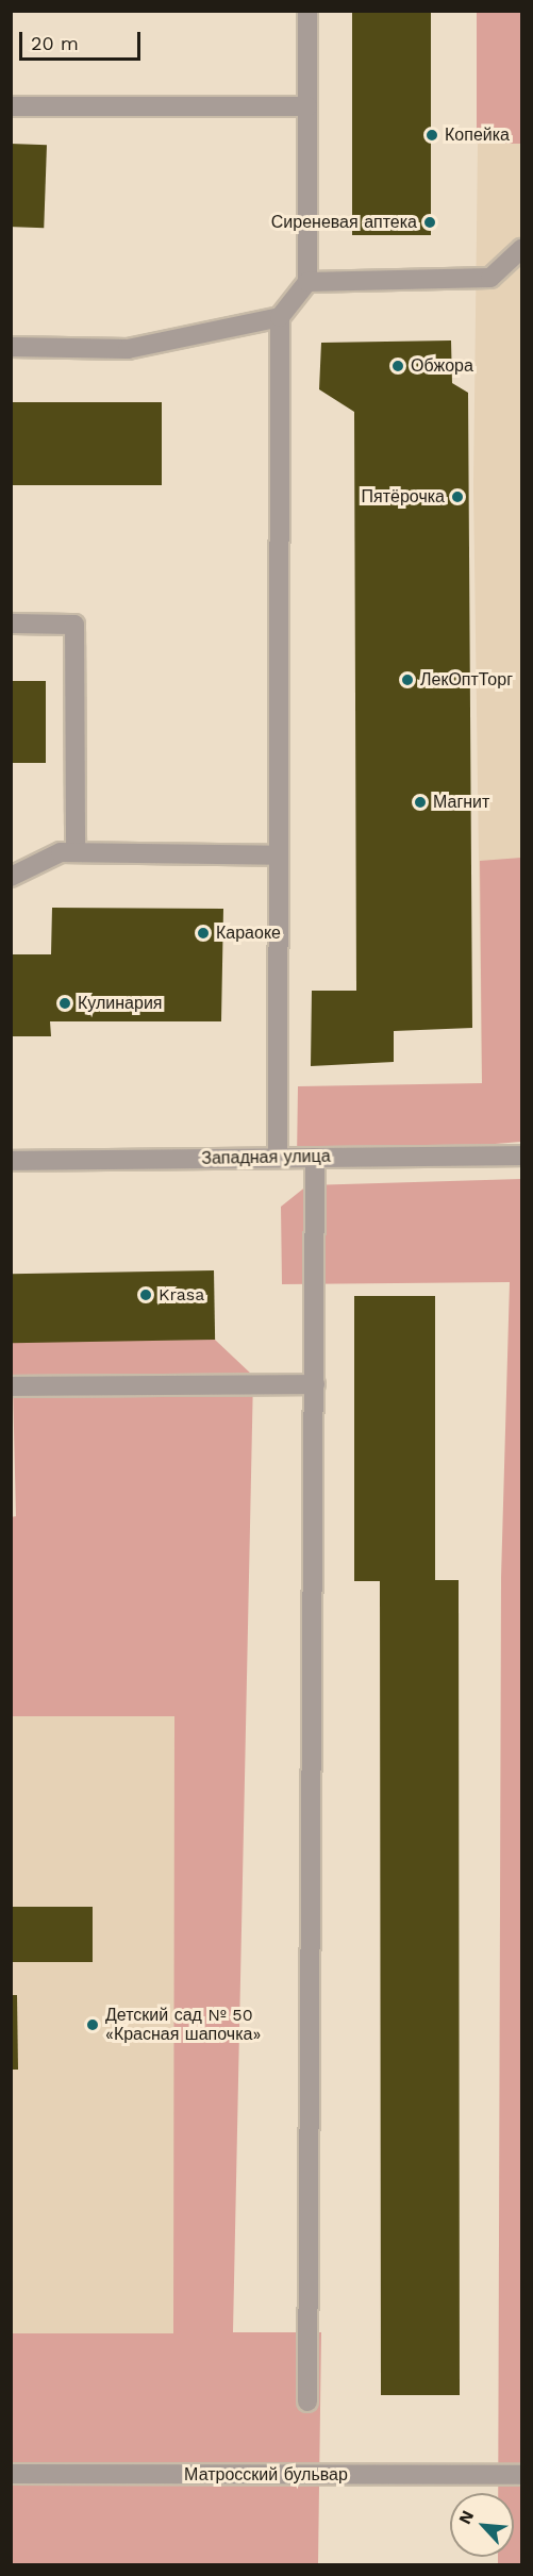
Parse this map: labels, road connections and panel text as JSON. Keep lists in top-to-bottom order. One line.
{"streets":{"street":["Западная улица","Матросский бульвар"]},"places":["Копейка","Сиреневая аптека","Обжора","Пятёрочка","ЛекОптТорг","Магнит","Караоке","Кулинария","Krasa","Детский сад № 50 «Красная шапочка»"],"scale_bar":"20 m","north":"top left"}
